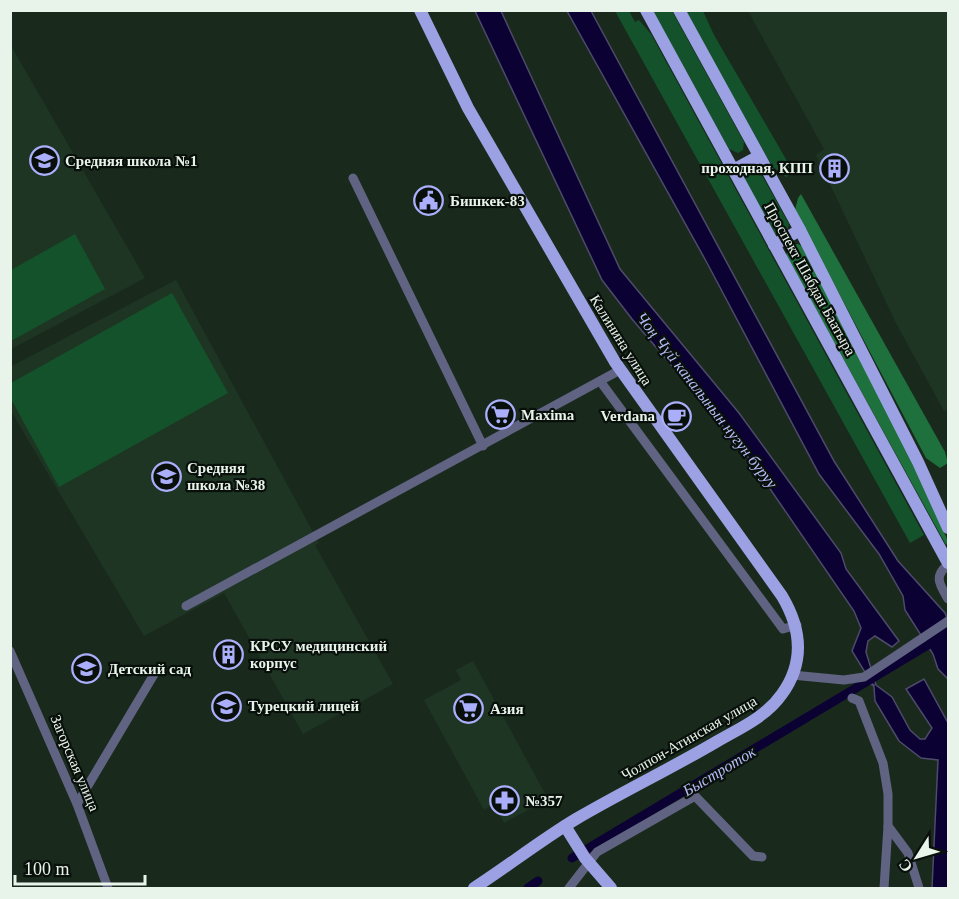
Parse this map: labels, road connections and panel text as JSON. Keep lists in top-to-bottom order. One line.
{"streets":{"main road":["Проспект Шабдан Баатыра","Калинина улица","Чолпон-Атинская улица"],"street":["Загорская улица"]},"crossings":[["Калинина улица","Чолпон-Атинская улица"]],"water":["Чоң Чүй каналынын нугун буруу","Быстроток"],"places":{"school or university":["Средняя школа №1","Средняя школа №38","Детский сад","Турецкий лицей"],"building":["проходная, КПП","КРСУ медицинский корпус"],"public building":["Бишкек-83"],"supermarket":["Maxima","Азия"],"cafe":["Verdana"],"pharmacy":["№357"]},"scale_bar":"100 m","north":"bottom left"}
